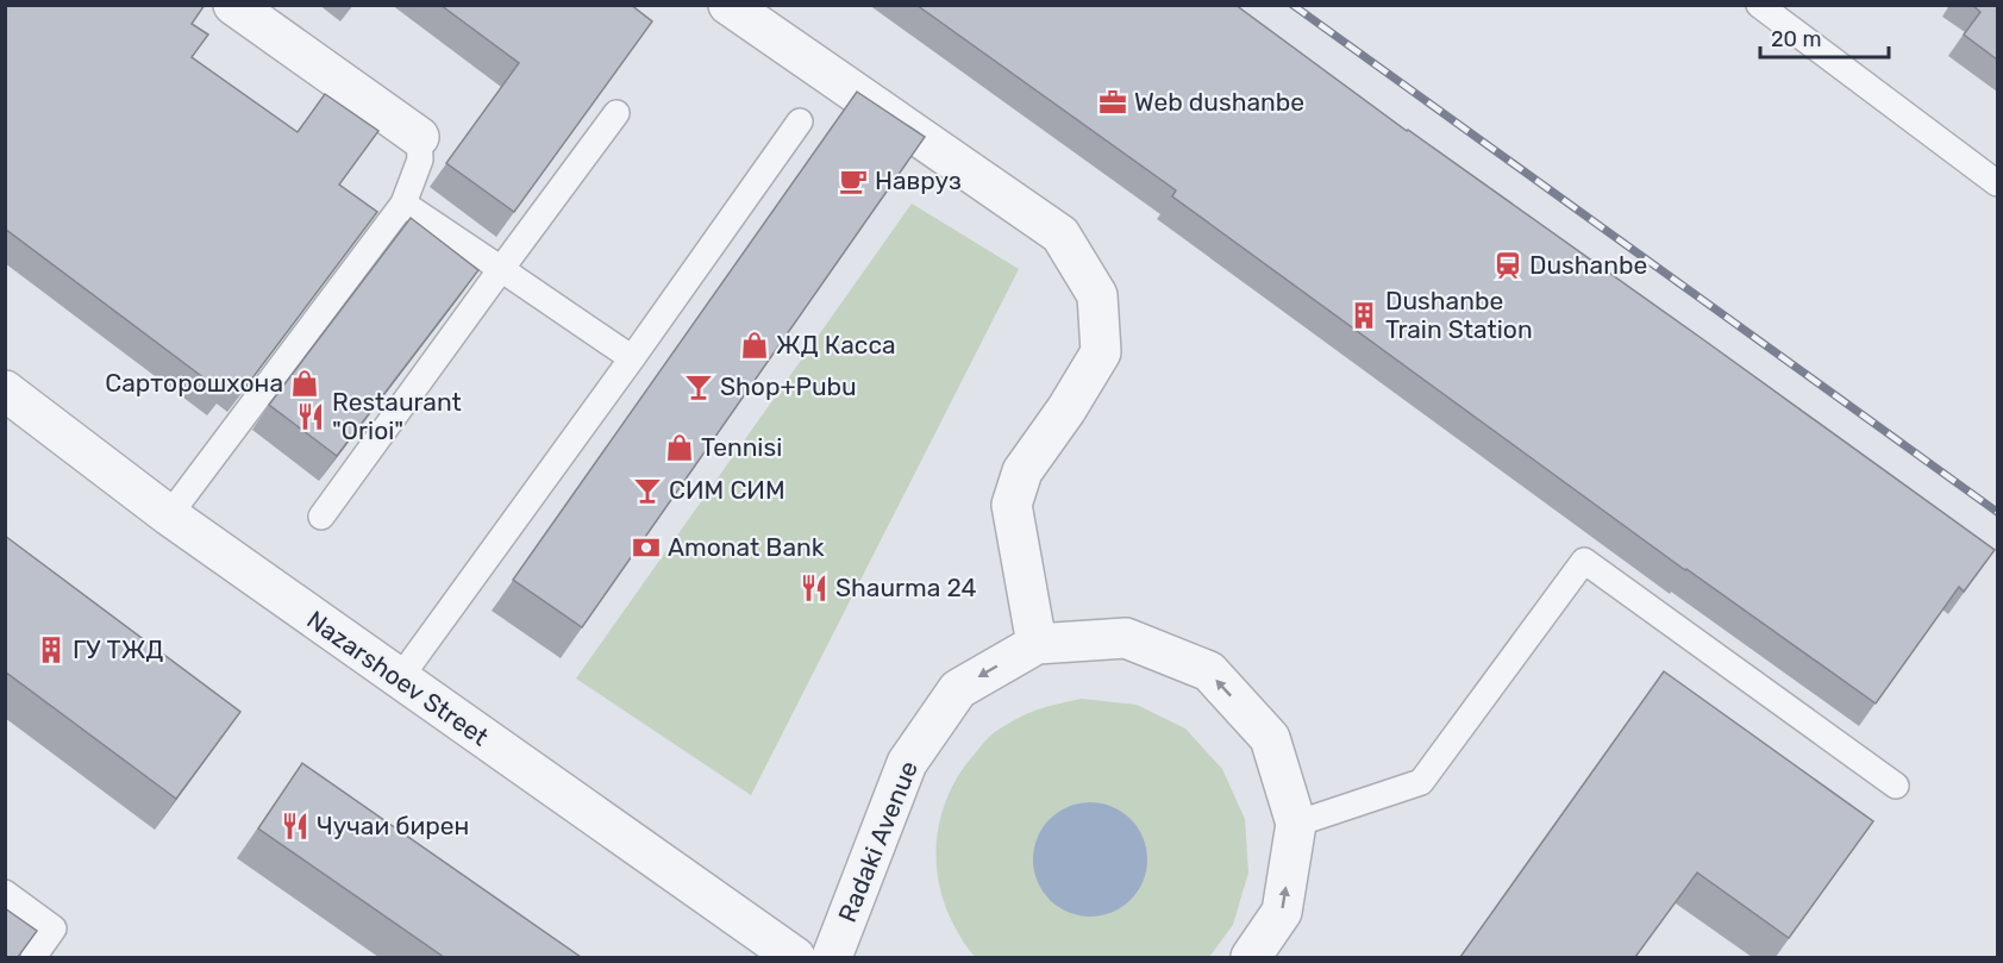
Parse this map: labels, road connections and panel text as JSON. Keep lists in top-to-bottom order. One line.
{"streets":{"street":["Nazarshoev Street","Radaki Avenue"]},"places":{"office":["Web dushanbe"],"cafe":["Навруз"],"station":["Dushanbe"],"building":["Dushanbe Train Station","ГУ ТЖД"],"shop":["ЖД Касса","Сарторошхона","Tennisi"],"bar":["Shop+Pubu","СИМ СИМ"],"restaurant":["Restaurant \"Orioi\"","Shaurma 24","Чучаи бирен"],"bank":["Amonat Bank"]},"scale_bar":"20 m"}
